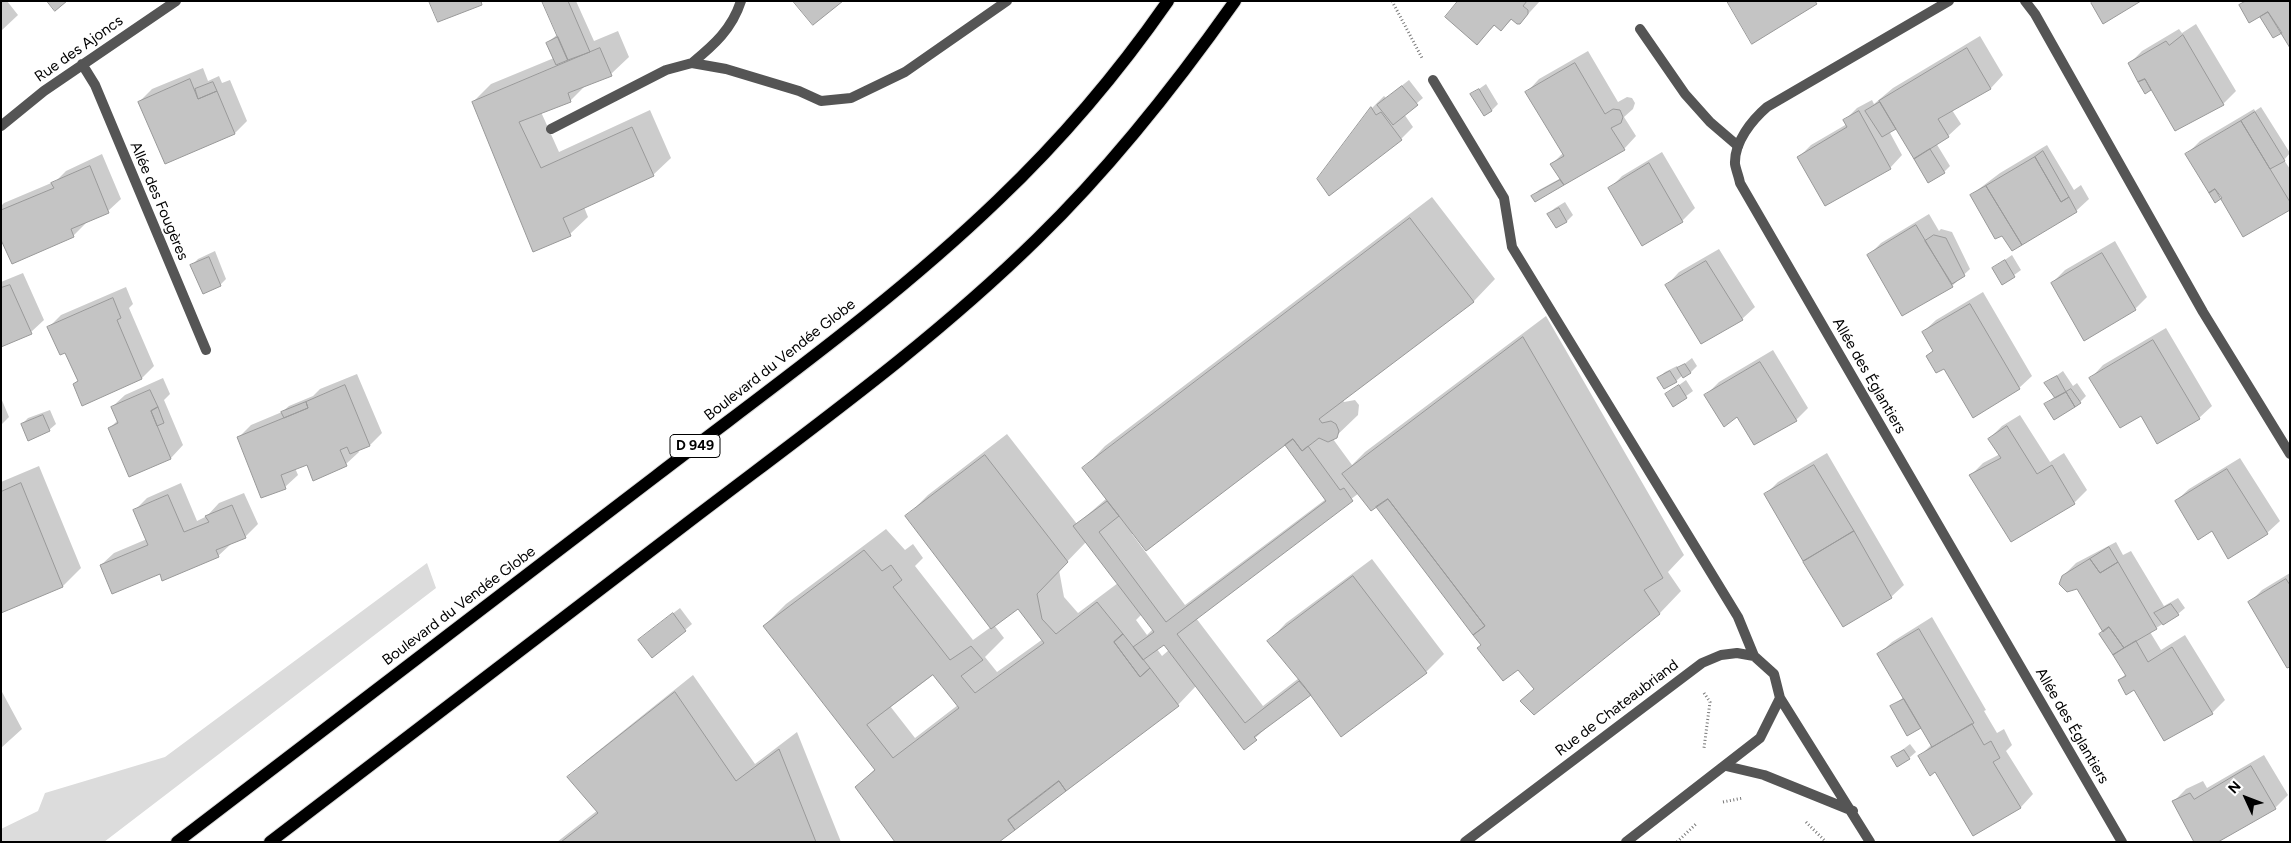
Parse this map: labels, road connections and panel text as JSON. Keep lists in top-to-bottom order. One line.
{"streets":{"main road":["Boulevard du Vendée Globe","D 949"],"street":["Rue des Ajoncs","Allée des Fougères","Allée des Églantiers","Rue de Chateaubriand"]},"crossings":[["Rue des Ajoncs","Allée des Fougères"]],"north":"top left"}
